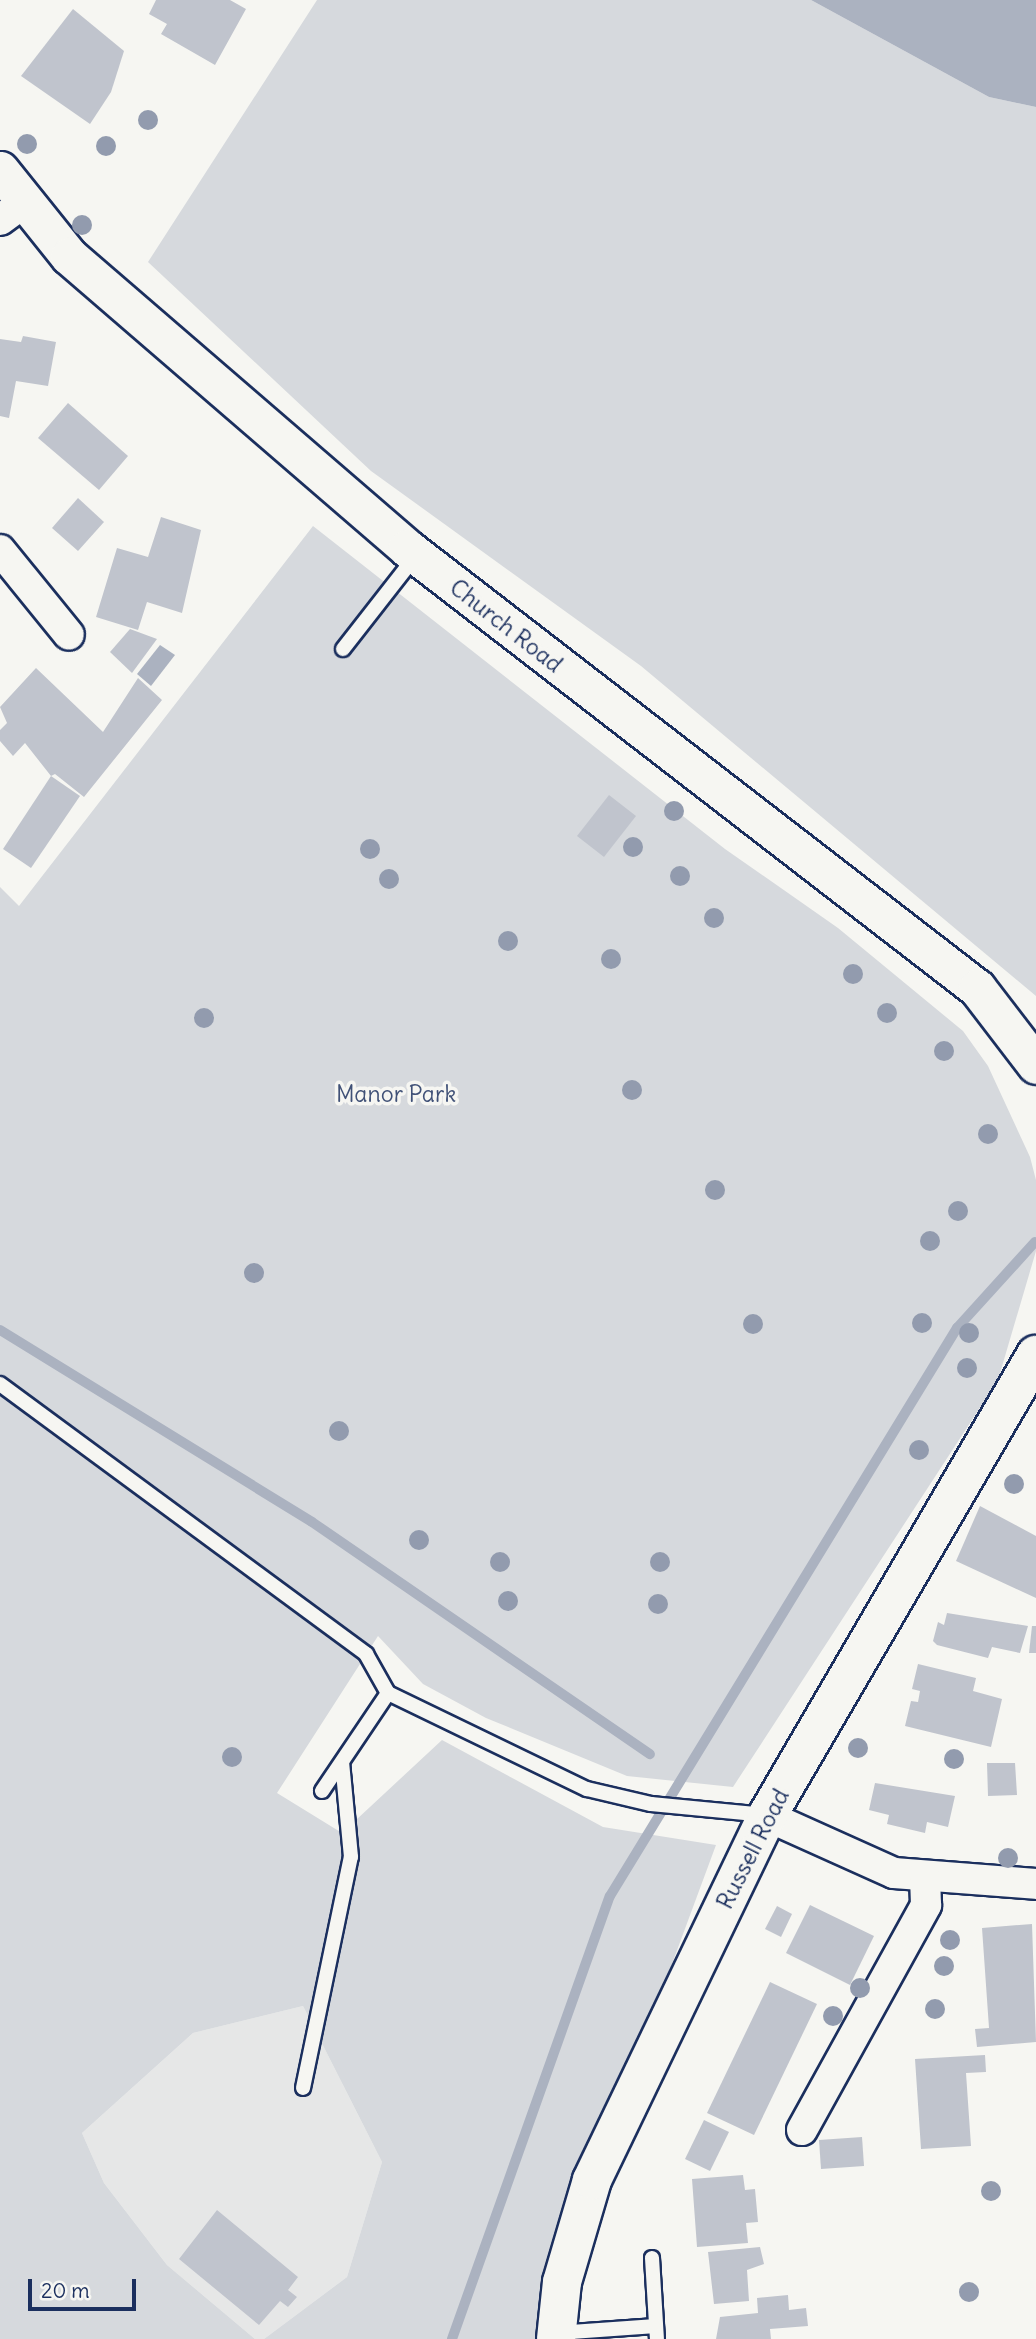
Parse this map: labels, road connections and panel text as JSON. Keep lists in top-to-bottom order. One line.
{"streets":{"main road":["Russell Road"],"street":["Church Road"]},"parks":["Manor Park"],"scale_bar":"20 m"}
